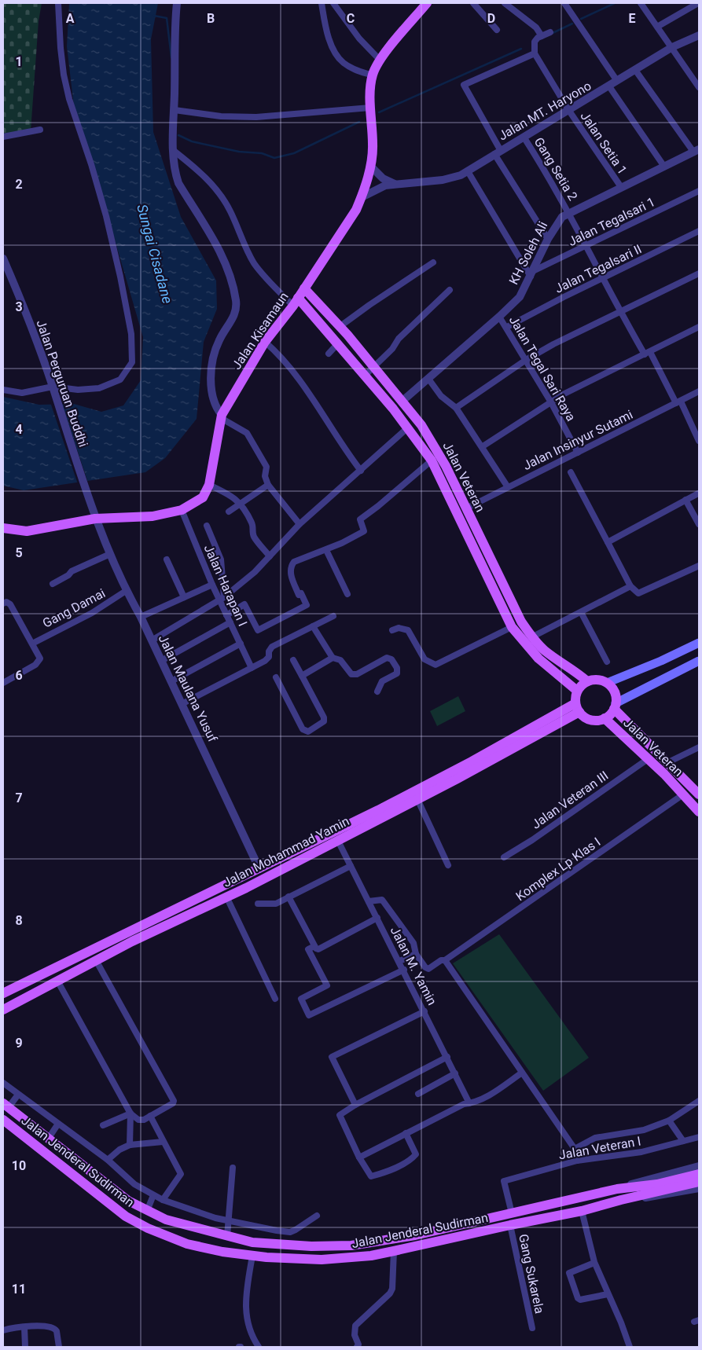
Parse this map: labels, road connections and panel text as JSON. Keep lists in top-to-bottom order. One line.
{"streets":{"main road":["Jalan Kisamaun","Jalan Veteran","Jalan Mohammad Yamin","Jalan Jenderal Sudirman"],"street":["Jalan MT. Haryono","Jalan Setia 1","Gang Setia 2","Jalan Tegalsari 1","KH Soleh Ali","Jalan Tegalsari II","Jalan Tegal Sari Raya","Jalan Perguruan Buddhi","Jalan Insinyur Sutami","Jalan Harapan I","Gang Damai","Jalan Maulana Yusuf","Jalan Veteran III","Komplex Lp Klas I","Jalan M. Yamin","Jalan Veteran I","Gang Sukarela"]},"crossings":[["Jalan MT. Haryono","Jalan Setia 1"],["Jalan MT. Haryono","Gang Setia 2"],["Jalan MT. Haryono","Jalan Kisamaun"],["Jalan Setia 1","KH Soleh Ali"],["Gang Setia 2","Jalan Tegalsari 1"],["Gang Setia 2","KH Soleh Ali"],["Gang Setia 2","Jalan Tegalsari II"],["Gang Setia 2","Jalan Insinyur Sutami"],["Jalan Tegalsari 1","KH Soleh Ali"],["KH Soleh Ali","Jalan Tegal Sari Raya"],["KH Soleh Ali","Jalan Veteran"],["Jalan Tegalsari II","Jalan Tegal Sari Raya"],["Jalan Kisamaun","Jalan Perguruan Buddhi"],["Jalan Kisamaun","Jalan Veteran"],["Jalan Kisamaun","Jalan Harapan I"],["Jalan Kisamaun","Jalan Maulana Yusuf"],["Jalan Tegal Sari Raya","Jalan Insinyur Sutami"],["Jalan Perguruan Buddhi","Jalan Maulana Yusuf"],["Jalan Insinyur Sutami","Jalan Veteran"],["Jalan Veteran","Jalan Veteran III"],["Jalan Veteran","Jalan Mohammad Yamin"],["Jalan Veteran","Komplex Lp Klas I"],["Gang Damai","Jalan Maulana Yusuf"],["Jalan Maulana Yusuf","Jalan Mohammad Yamin"],["Jalan Mohammad Yamin","Jalan M. Yamin"],["Jalan Veteran I","Jalan Jenderal Sudirman"],["Jalan Jenderal Sudirman","Gang Sukarela"]],"water":["Sungai Cisadane"],"grid":{"columns":["A","B","C","D","E"],"rows":["1","2","3","4","5","6","7","8","9","10","11"]}}
